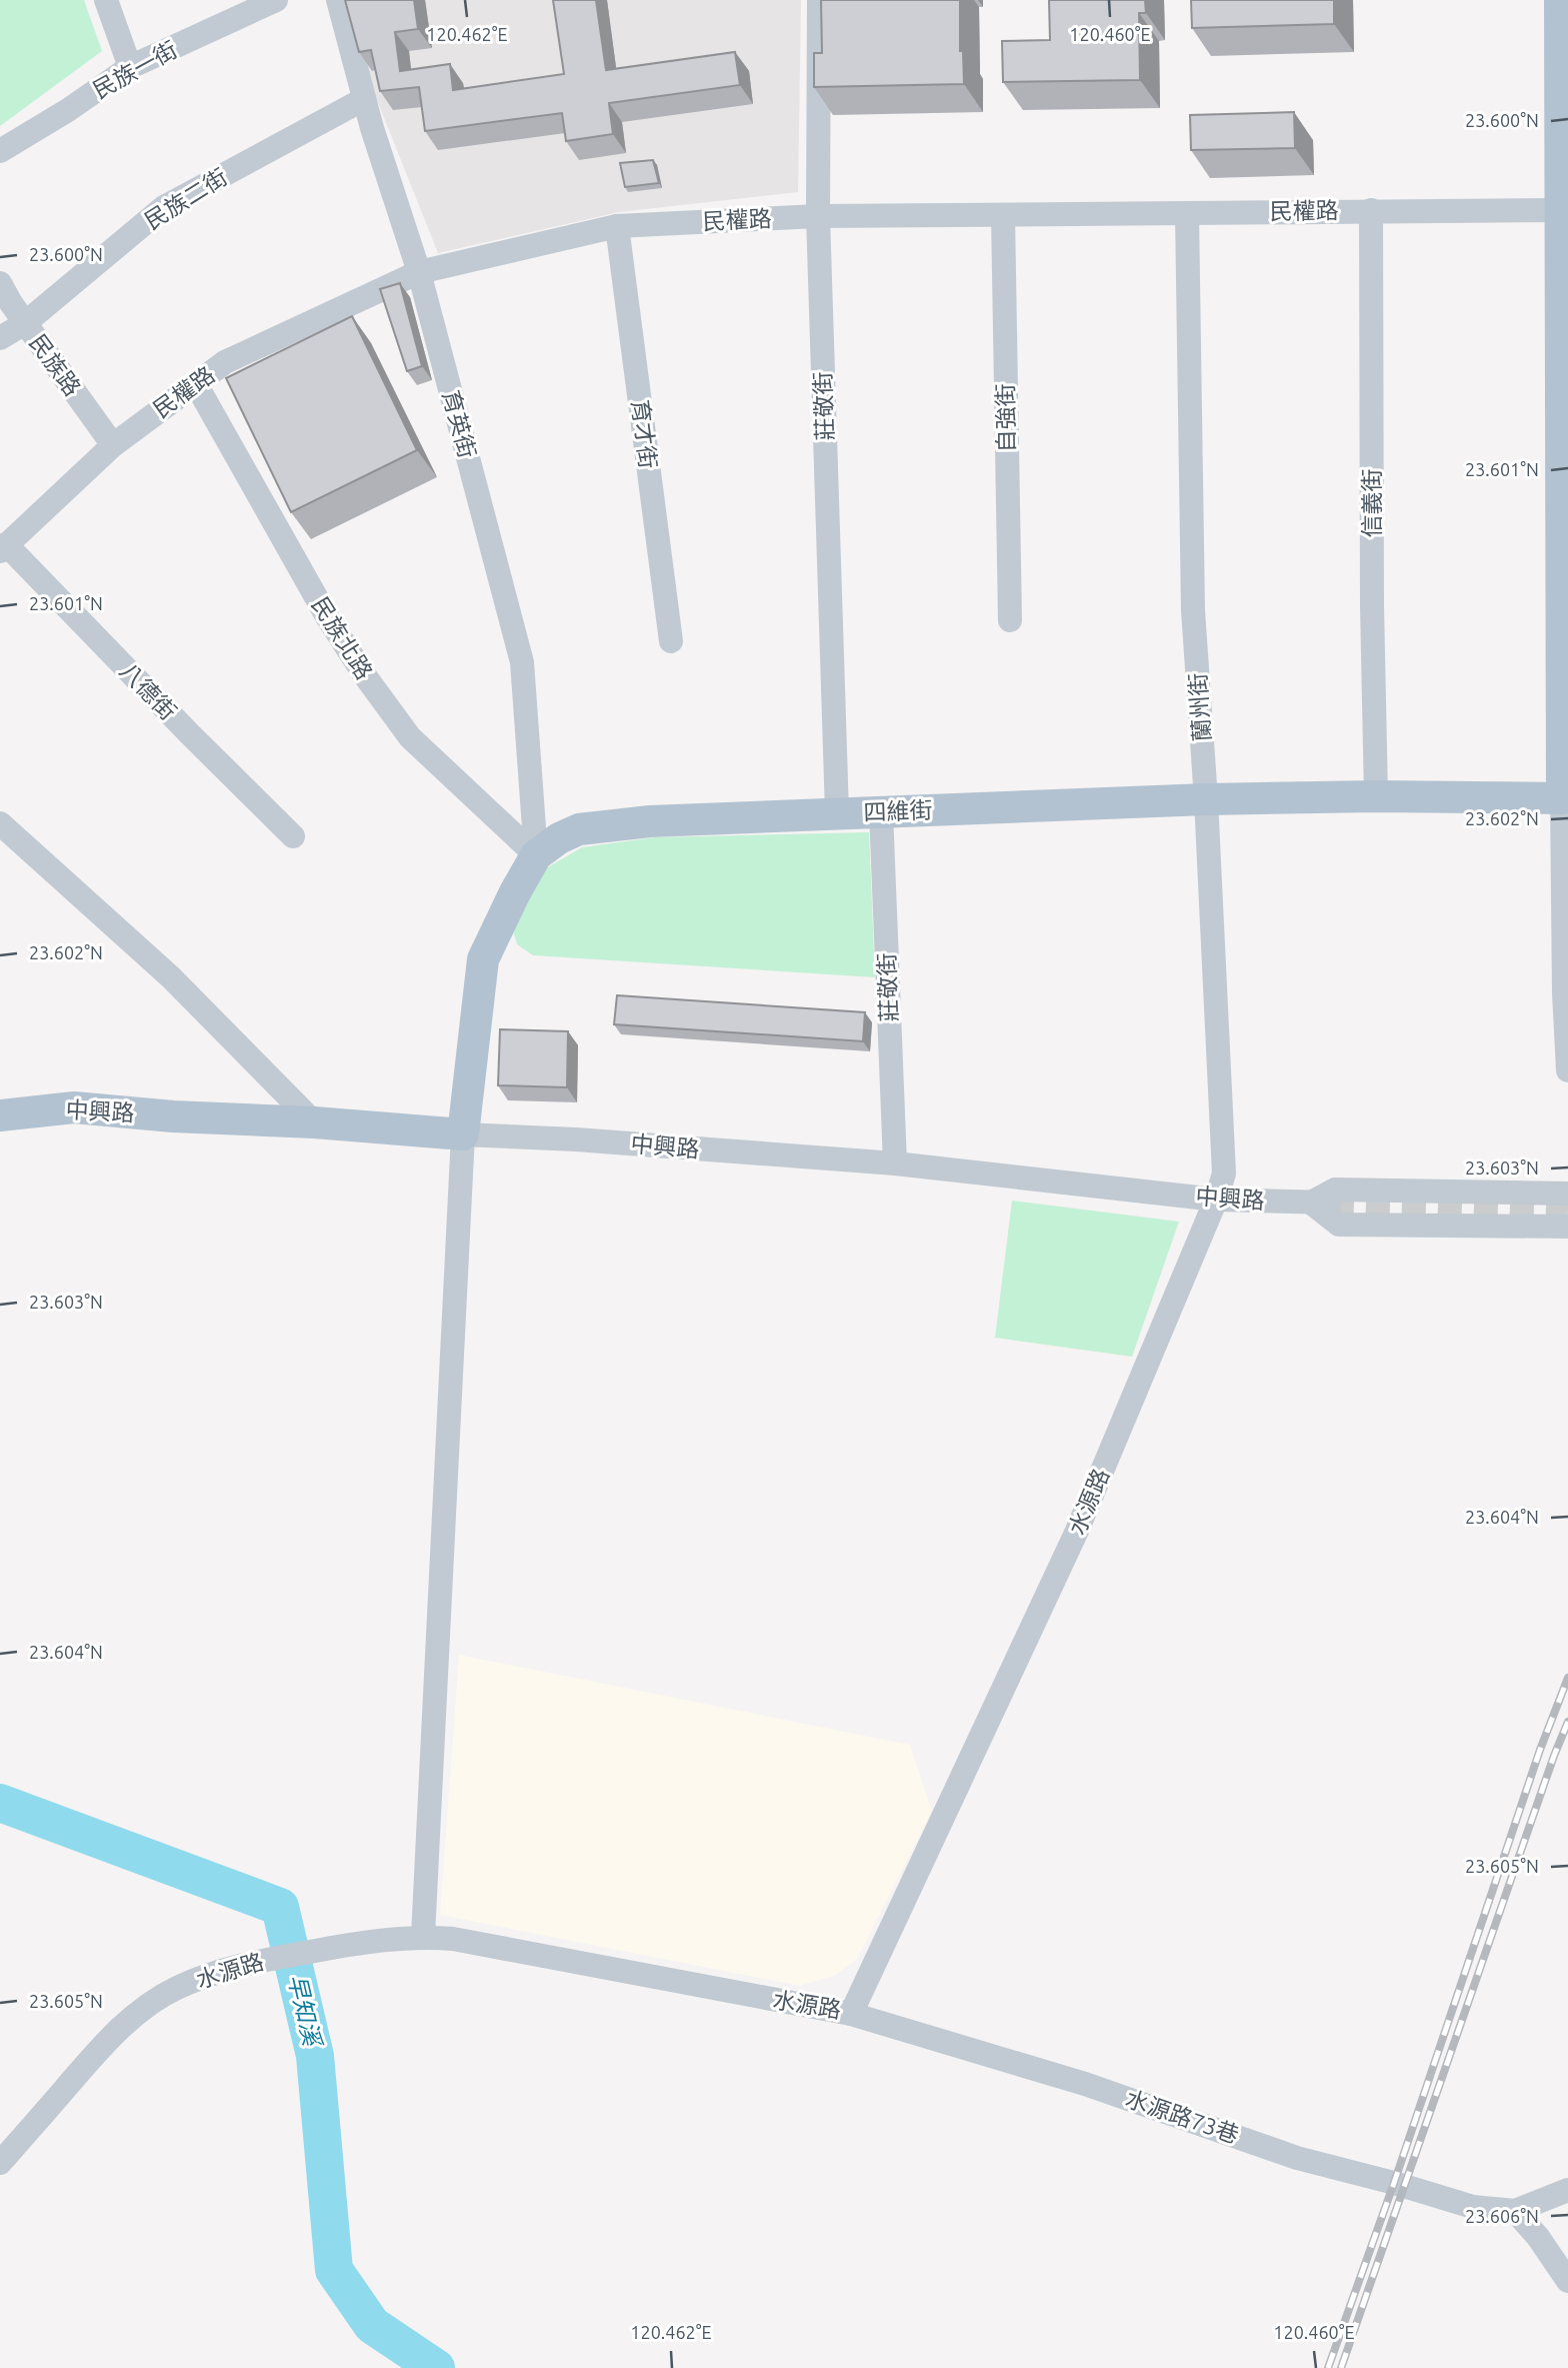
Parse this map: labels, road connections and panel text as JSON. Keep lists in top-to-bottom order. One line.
{"streets":{"main road":["四維街","中興路"],"street":["民族一街","民族二街","民權路","民族路","莊敬街","自強街","育英街","育才街","信義街","民族北路","八德街","蘭州街","水源路","水源路73巷"]},"crossings":[["民族二街","民族路"],["民族二街","育英街"],["民權路","民族路"],["民權路","莊敬街"],["民權路","自強街"],["民權路","育英街"],["民權路","育才街"],["民權路","信義街"],["民權路","民族北路"],["民權路","八德街"],["民權路","蘭州街"],["莊敬街","四維街"],["莊敬街","中興路"],["育英街","民族北路"],["育英街","四維街"],["信義街","四維街"],["民族北路","四維街"],["蘭州街","四維街"],["蘭州街","中興路"],["蘭州街","水源路"],["四維街","中興路"],["中興路","水源路"],["水源路","水源路73巷"]],"water":["早知溪"],"coordinates":["120.462°E","120.460°E","23.600°N","23.601°N","23.602°N","23.603°N","23.604°N","23.605°N","23.606°N"]}
